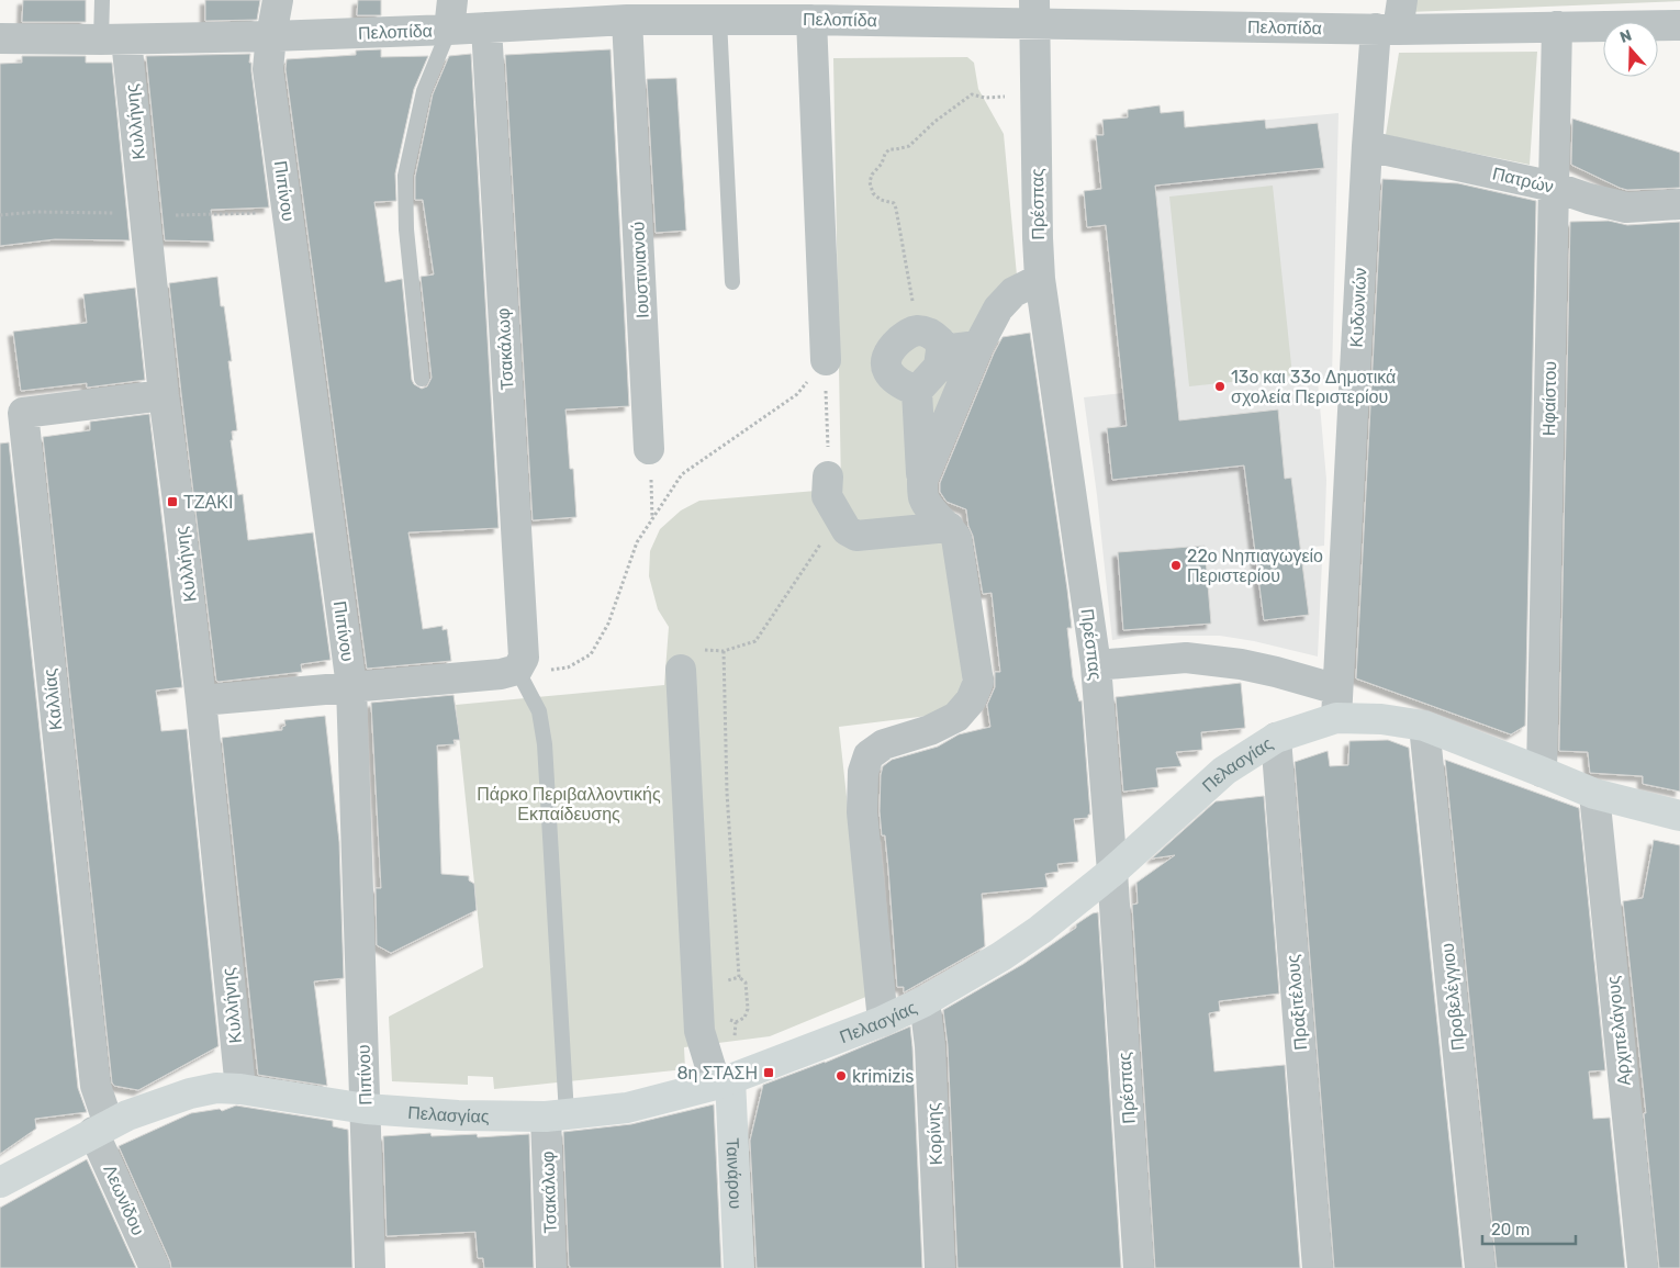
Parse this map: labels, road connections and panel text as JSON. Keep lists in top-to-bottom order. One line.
{"streets":{"street":["Πελοπίδα","Κυλλήνης","Πατρών","Πιπίνου","Πρέσπας","Ιουστινιανού","Κυδωνιών","Τσακάλωφ","Ηφαίστου","Καλλίας","Πελασγίας","Προβελέγγιου","Πραξιτέλους","Αρχιπελάγους","Κορίνης","Ταινάρου","Λεωνίδου"]},"crossings":[["Πελοπίδα","Κυλλήνης"],["Πελοπίδα","Πιπίνου"],["Πελοπίδα","Πρέσπας"],["Πελοπίδα","Ιουστινιανού"],["Πελοπίδα","Κυδωνιών"],["Πελοπίδα","Τσακάλωφ"],["Πελοπίδα","Ηφαίστου"],["Κυλλήνης","Καλλίας"],["Κυλλήνης","Πελασγίας"],["Πατρών","Κυδωνιών"],["Πατρών","Ηφαίστου"],["Πιπίνου","Πελασγίας"],["Πρέσπας","Πελασγίας"],["Κυδωνιών","Πελασγίας"],["Τσακάλωφ","Πελασγίας"],["Ηφαίστου","Πελασγίας"],["Καλλίας","Πελασγίας"],["Καλλίας","Λεωνίδου"],["Πελασγίας","Προβελέγγιου"],["Πελασγίας","Πραξιτέλους"],["Πελασγίας","Αρχιπελάγους"],["Πελασγίας","Κορίνης"],["Πελασγίας","Ταινάρου"],["Πελασγίας","Λεωνίδου"]],"parks":["Πάρκο Περιβαλλοντικής Εκπαίδευσης"],"places":{"other":["13ο και 33ο Δημοτικά σχολεία Περιστερίου","22ο Νηπιαγωγείο Περιστερίου","krimizis"],"transit":["ΤΖΑΚΙ","8η ΣΤΑΣΗ"]},"scale_bar":"20 m","north":"top"}
